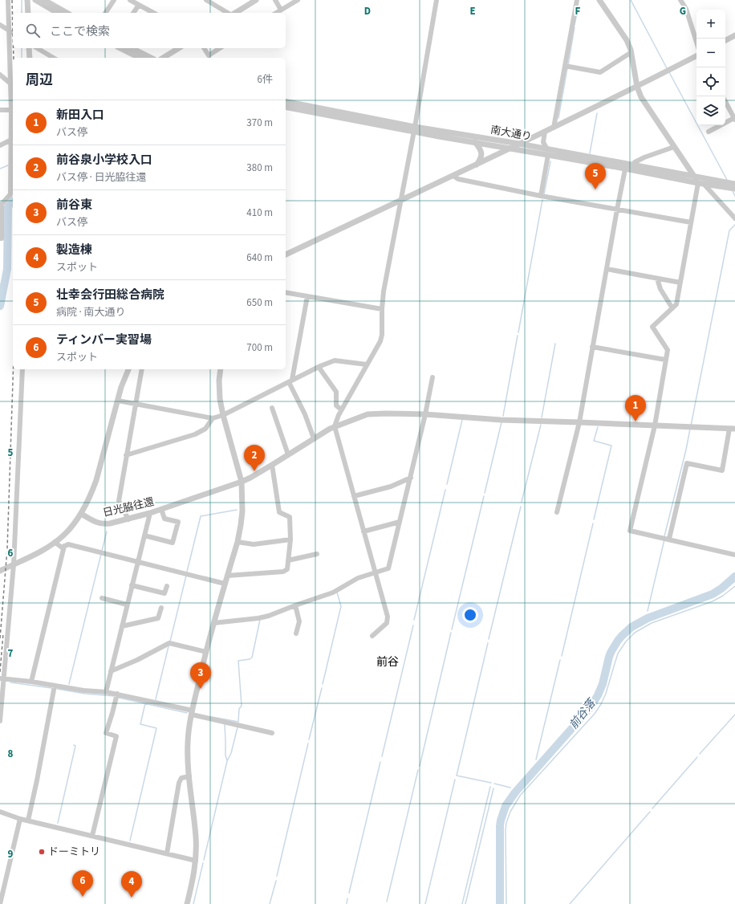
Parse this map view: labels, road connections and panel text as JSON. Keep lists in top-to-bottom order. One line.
{"streets":{"street":["南大通り","日光脇往還"]},"districts":["前谷"],"water":["前谷落"],"places":["ドーミトリ"],"page":{"map_buttons":["+","−"],"search":"ここで検索","heading":["周辺","6件"],"list":[{"mark":"1","name":"新田入口","note":"バス停","value":"370 m"},{"mark":"2","name":"前谷泉小学校入口","note":"バス停 · 日光脇往還","value":"380 m"},{"mark":"3","name":"前谷東","note":"バス停","value":"410 m"},{"mark":"4","name":"製造棟","note":"スポット","value":"640 m"},{"mark":"5","name":"壮幸会行田総合病院","note":"病院 · 南大通り","value":"650 m"},{"mark":"6","name":"ティンバー実習場","note":"スポット","value":"700 m"}],"pins":["5","1","2","3","6","4"]},"grid":{"columns":["D","E","F","G"],"rows":["5","6","7","8","9"]}}
